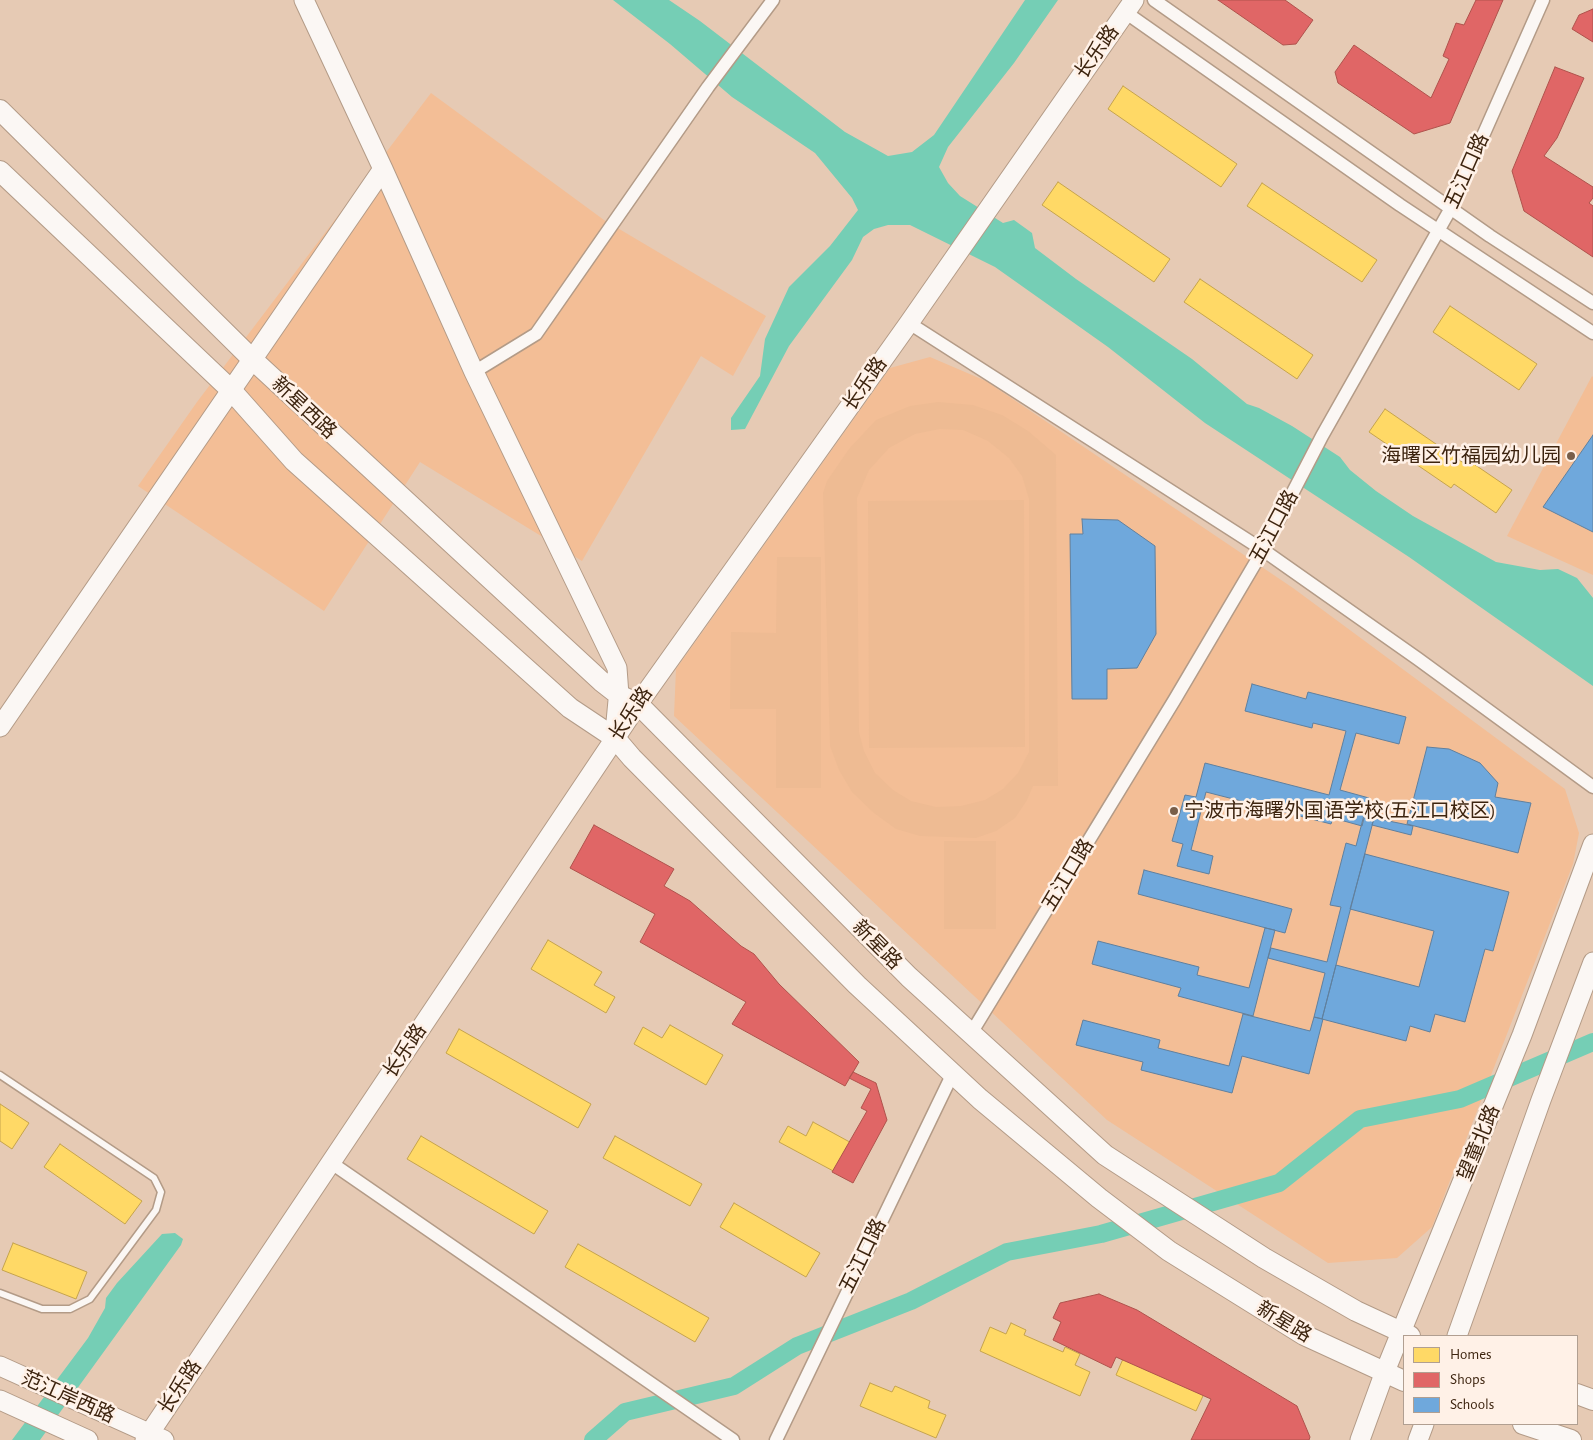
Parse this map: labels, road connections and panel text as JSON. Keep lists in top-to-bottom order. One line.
{"streets":{"main road":["新星西路","新星路"],"street":["长乐路","五江口路","望童北路","范江岸西路"]},"crossings":[["长乐路","新星西路"],["长乐路","新星路"],["长乐路","范江岸西路"],["五江口路","新星西路"],["五江口路","新星路"],["新星西路","新星路"],["新星路","望童北路"]],"places":["海曙区竹福园幼儿园","宁波市海曙外国语学校(五江口校区)"],"legend":["Homes","Shops","Schools"]}
